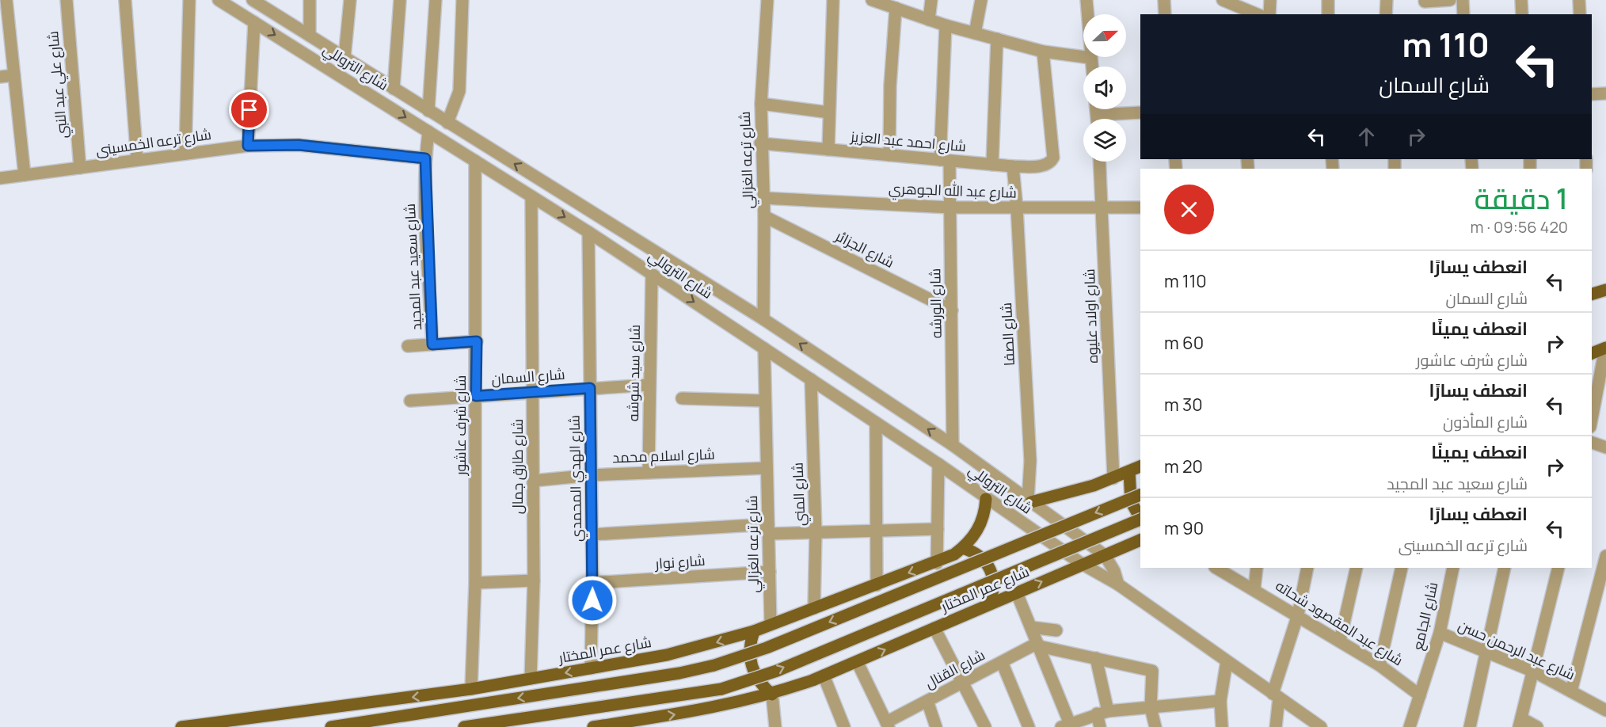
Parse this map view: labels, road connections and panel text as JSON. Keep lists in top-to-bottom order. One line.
{"streets":{"main road":["شارع عمر المختار"],"street":["شارع التروللي","شارع علي عبد النبي","شارع احمد عبد العزيز","شارع ترعه الخمسينى","شارع ترعه الغزالي","شارع عبد الله الجوهري","شارع الجزائر","شارع سعيد عبد المجيد","شارع الورشه","شارع اولاد عليوه","شارع الصفا","شارع سيد شوشه","شارع السمان","شارع شرف عاشور","شارع اسلام محمد","شارع طارق جمال","شارع الهدي المحمدي","شارع المني","شارع نوار","شارع الجامع","شارع عبد المقصود شحاته","شارع عبد الرحمن حسن","شارع القنال"]},"crossings":[["شارع التروللي","شارع ترعه الغزالي"],["شارع التروللي","شارع سعيد عبد المجيد"],["شارع التروللي","شارع الورشه"],["شارع التروللي","شارع الصفا"],["شارع التروللي","شارع سيد شوشه"],["شارع التروللي","شارع شرف عاشور"],["شارع التروللي","شارع طارق جمال"],["شارع التروللي","شارع الهدي المحمدي"],["شارع التروللي","شارع المني"],["شارع التروللي","شارع عمر المختار"],["شارع علي عبد النبي","شارع ترعه الخمسينى"],["شارع احمد عبد العزيز","شارع ترعه الغزالي"],["شارع احمد عبد العزيز","شارع الورشه"],["شارع احمد عبد العزيز","شارع الصفا"],["شارع ترعه الخمسينى","شارع سعيد عبد المجيد"],["شارع ترعه الغزالي","شارع عبد الله الجوهري"],["شارع ترعه الغزالي","شارع الجزائر"],["شارع ترعه الغزالي","شارع اسلام محمد"],["شارع ترعه الغزالي","شارع نوار"],["شارع ترعه الغزالي","شارع عمر المختار"],["شارع عبد الله الجوهري","شارع الورشه"],["شارع عبد الله الجوهري","شارع اولاد عليوه"],["شارع عبد الله الجوهري","شارع الصفا"],["شارع الجزائر","شارع الورشه"],["شارع سيد شوشه","شارع السمان"],["شارع سيد شوشه","شارع اسلام محمد"],["شارع السمان","شارع شرف عاشور"],["شارع السمان","شارع طارق جمال"],["شارع السمان","شارع الهدي المحمدي"],["شارع شرف عاشور","شارع عمر المختار"],["شارع اسلام محمد","شارع طارق جمال"],["شارع اسلام محمد","شارع الهدي المحمدي"],["شارع طارق جمال","شارع عمر المختار"],["شارع الهدي المحمدي","شارع نوار"],["شارع الهدي المحمدي","شارع عمر المختار"],["شارع المني","شارع عمر المختار"],["شارع الجامع","شارع عبد المقصود شحاته"],["شارع الجامع","شارع عبد الرحمن حسن"]],"north":"right","page":{"turn":["110 m","شارع السمان"],"heading":["1 دقيقة","420 m · 09:56"],"list":[{"name":"انعطف يسارًا","note":"شارع السمان","value":"110 m"},{"name":"انعطف يمينًا","note":"شارع شرف عاشور","value":"60 m"},{"name":"انعطف يسارًا","note":"شارع المأذون","value":"30 m"},{"name":"انعطف يمينًا","note":"شارع سعيد عبد المجيد","value":"20 m"},{"name":"انعطف يسارًا","note":"شارع ترعه الخمسينى","value":"90 m"}]}}
